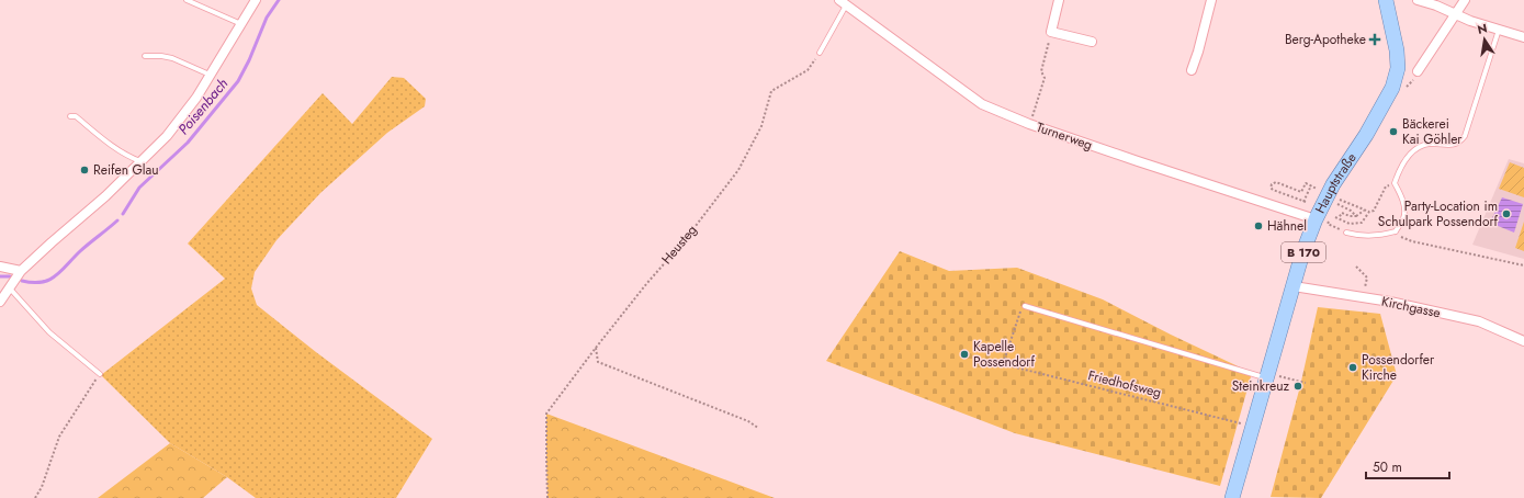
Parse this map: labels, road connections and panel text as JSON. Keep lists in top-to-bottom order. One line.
{"streets":{"main road":["Hauptstraße","B 170"],"street":["Turnerweg","Kirchgasse"],"path":["Heusteg","Friedhofsweg"]},"crossings":[["Turnerweg","Hauptstraße"],["Hauptstraße","Kirchgasse"]],"water":["Poisenbach"],"places":{"health":["Berg-Apotheke"],"other":["Bäckerei Kai Göhler","Reifen Glau","Party-Location im Schulpark Possendorf","Hähnel","Kapelle Possendorf","Possendorfer Kirche","Steinkreuz"]},"scale_bar":"50 m","north":"top"}
